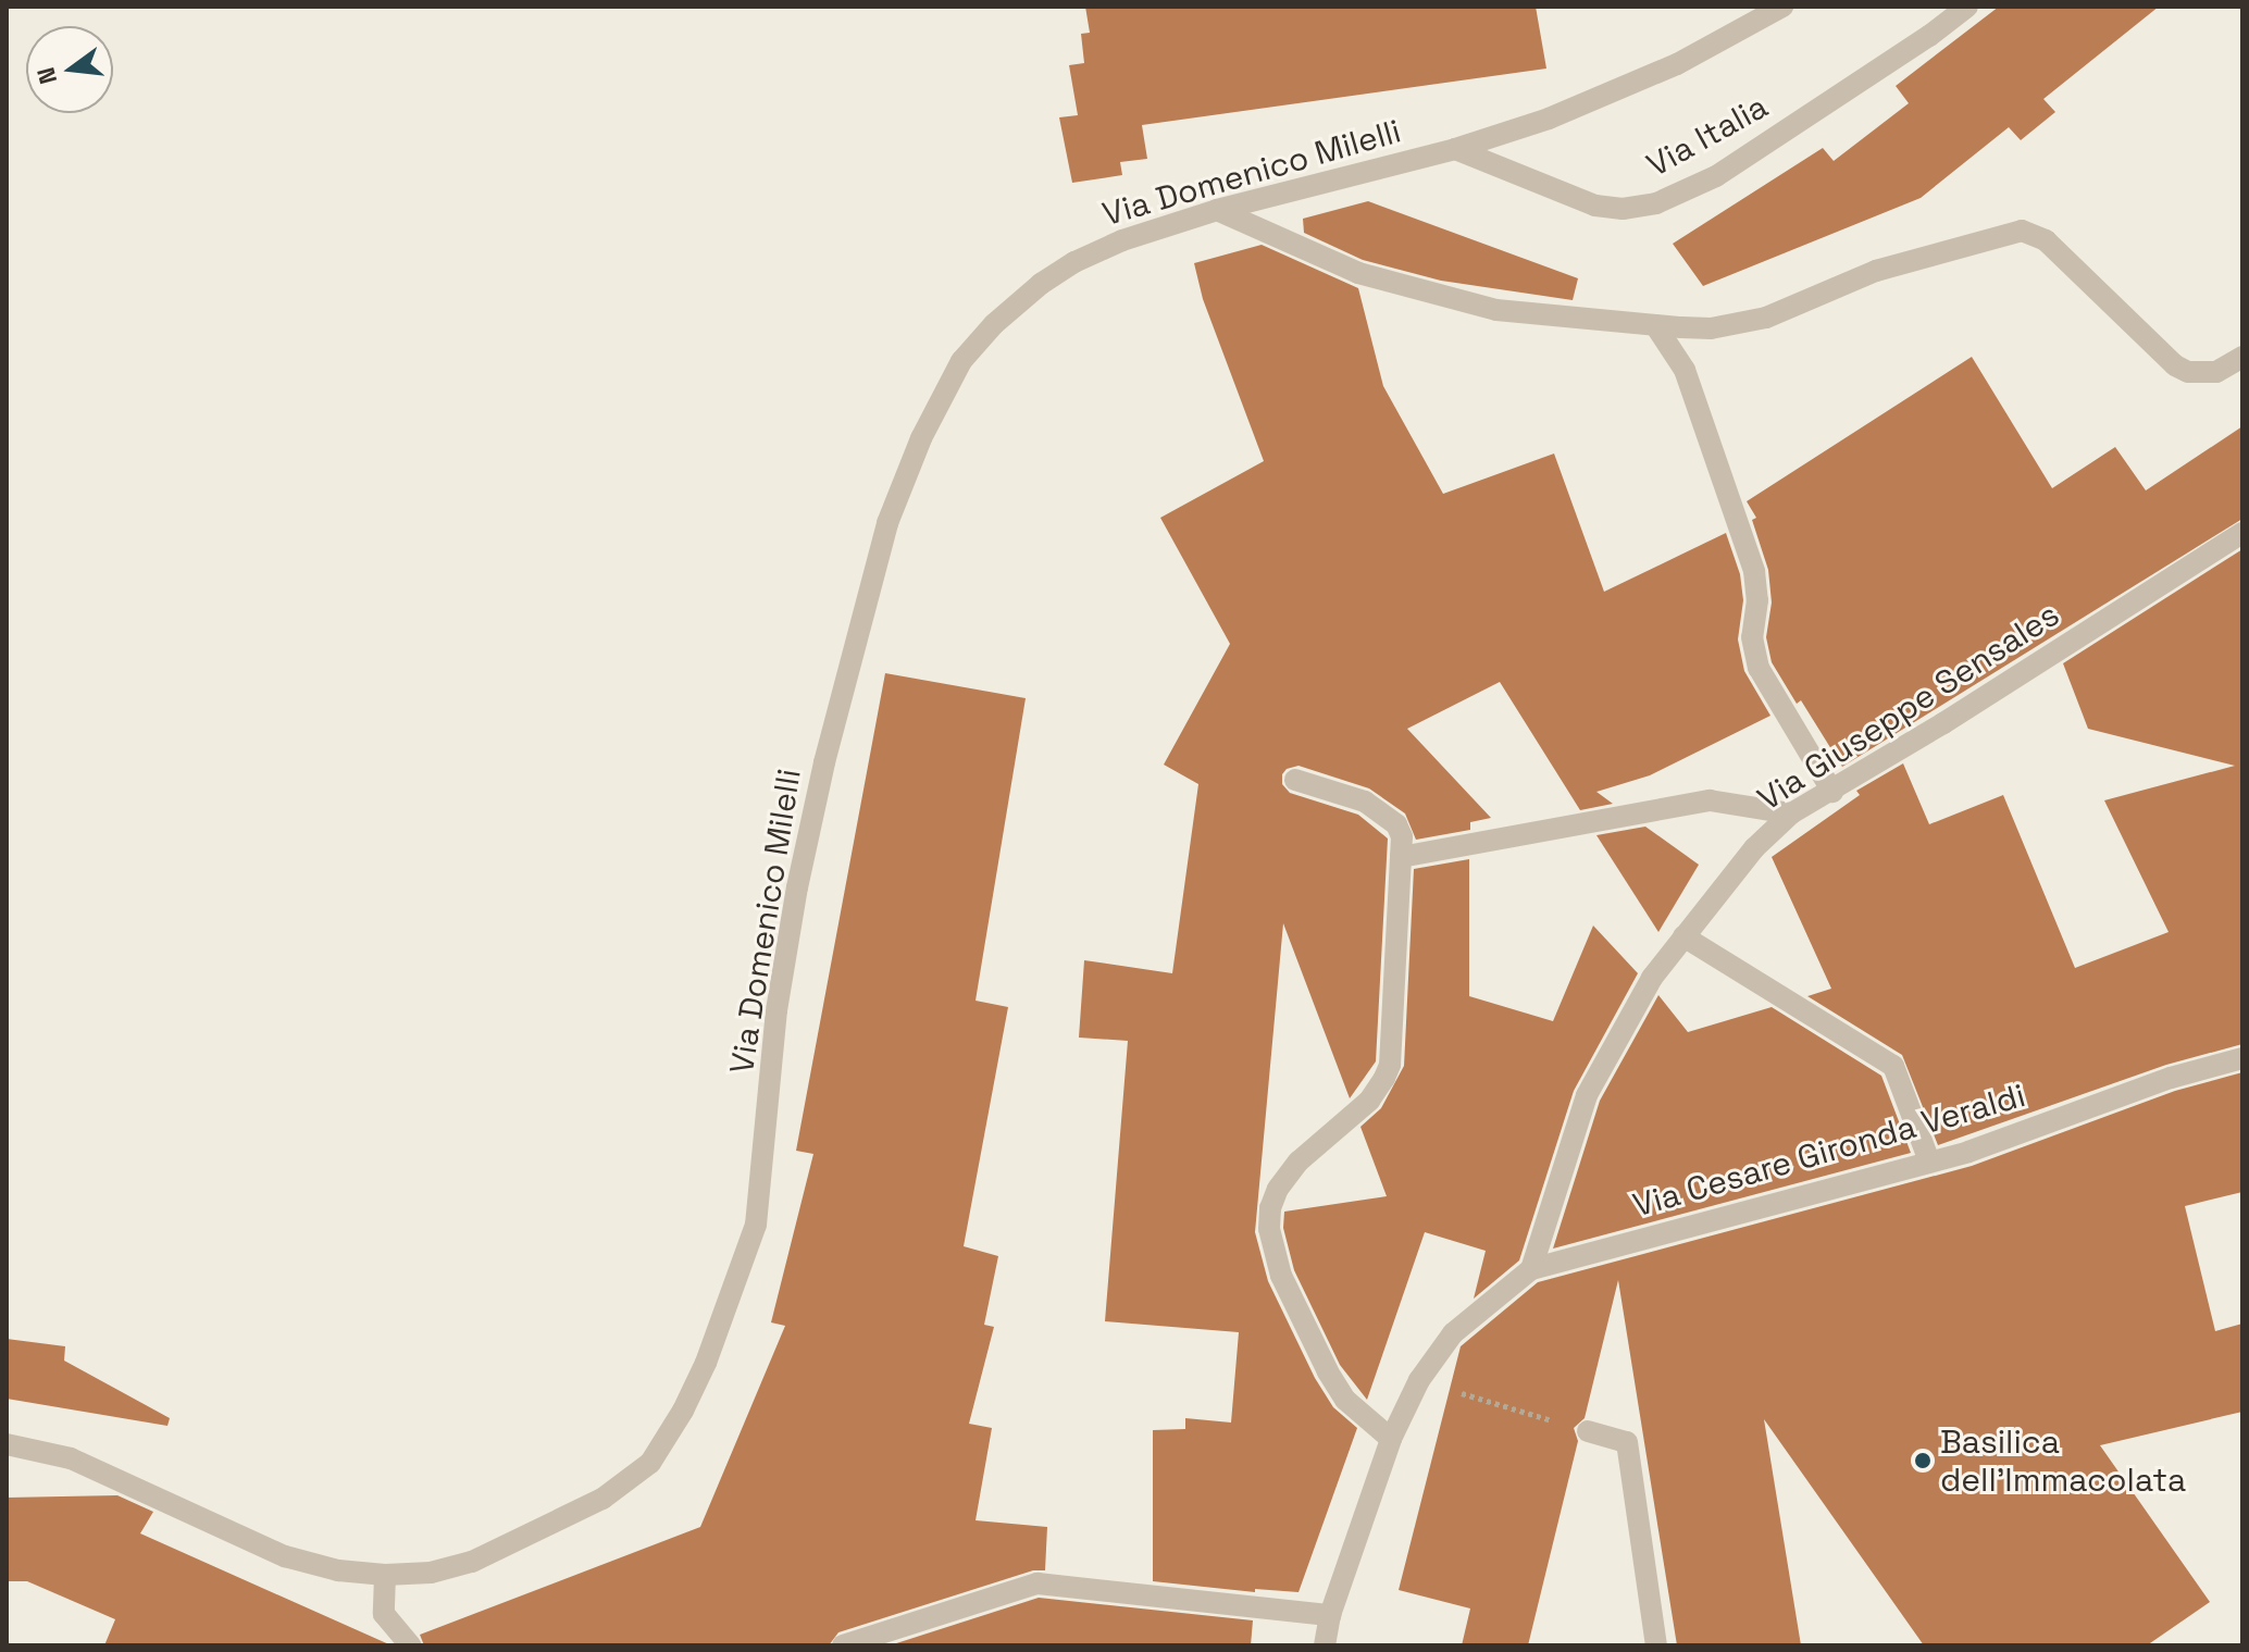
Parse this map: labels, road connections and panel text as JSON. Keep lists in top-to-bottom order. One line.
{"streets":{"street":["Via Italia","Via Domenico Milelli","Via Giuseppe Sensales","Via Cesare Gironda Veraldi"]},"crossings":[["Via Italia","Via Domenico Milelli"],["Via Giuseppe Sensales","Via Cesare Gironda Veraldi"]],"places":["Basilica dell'Immacolata"],"north":"left"}
